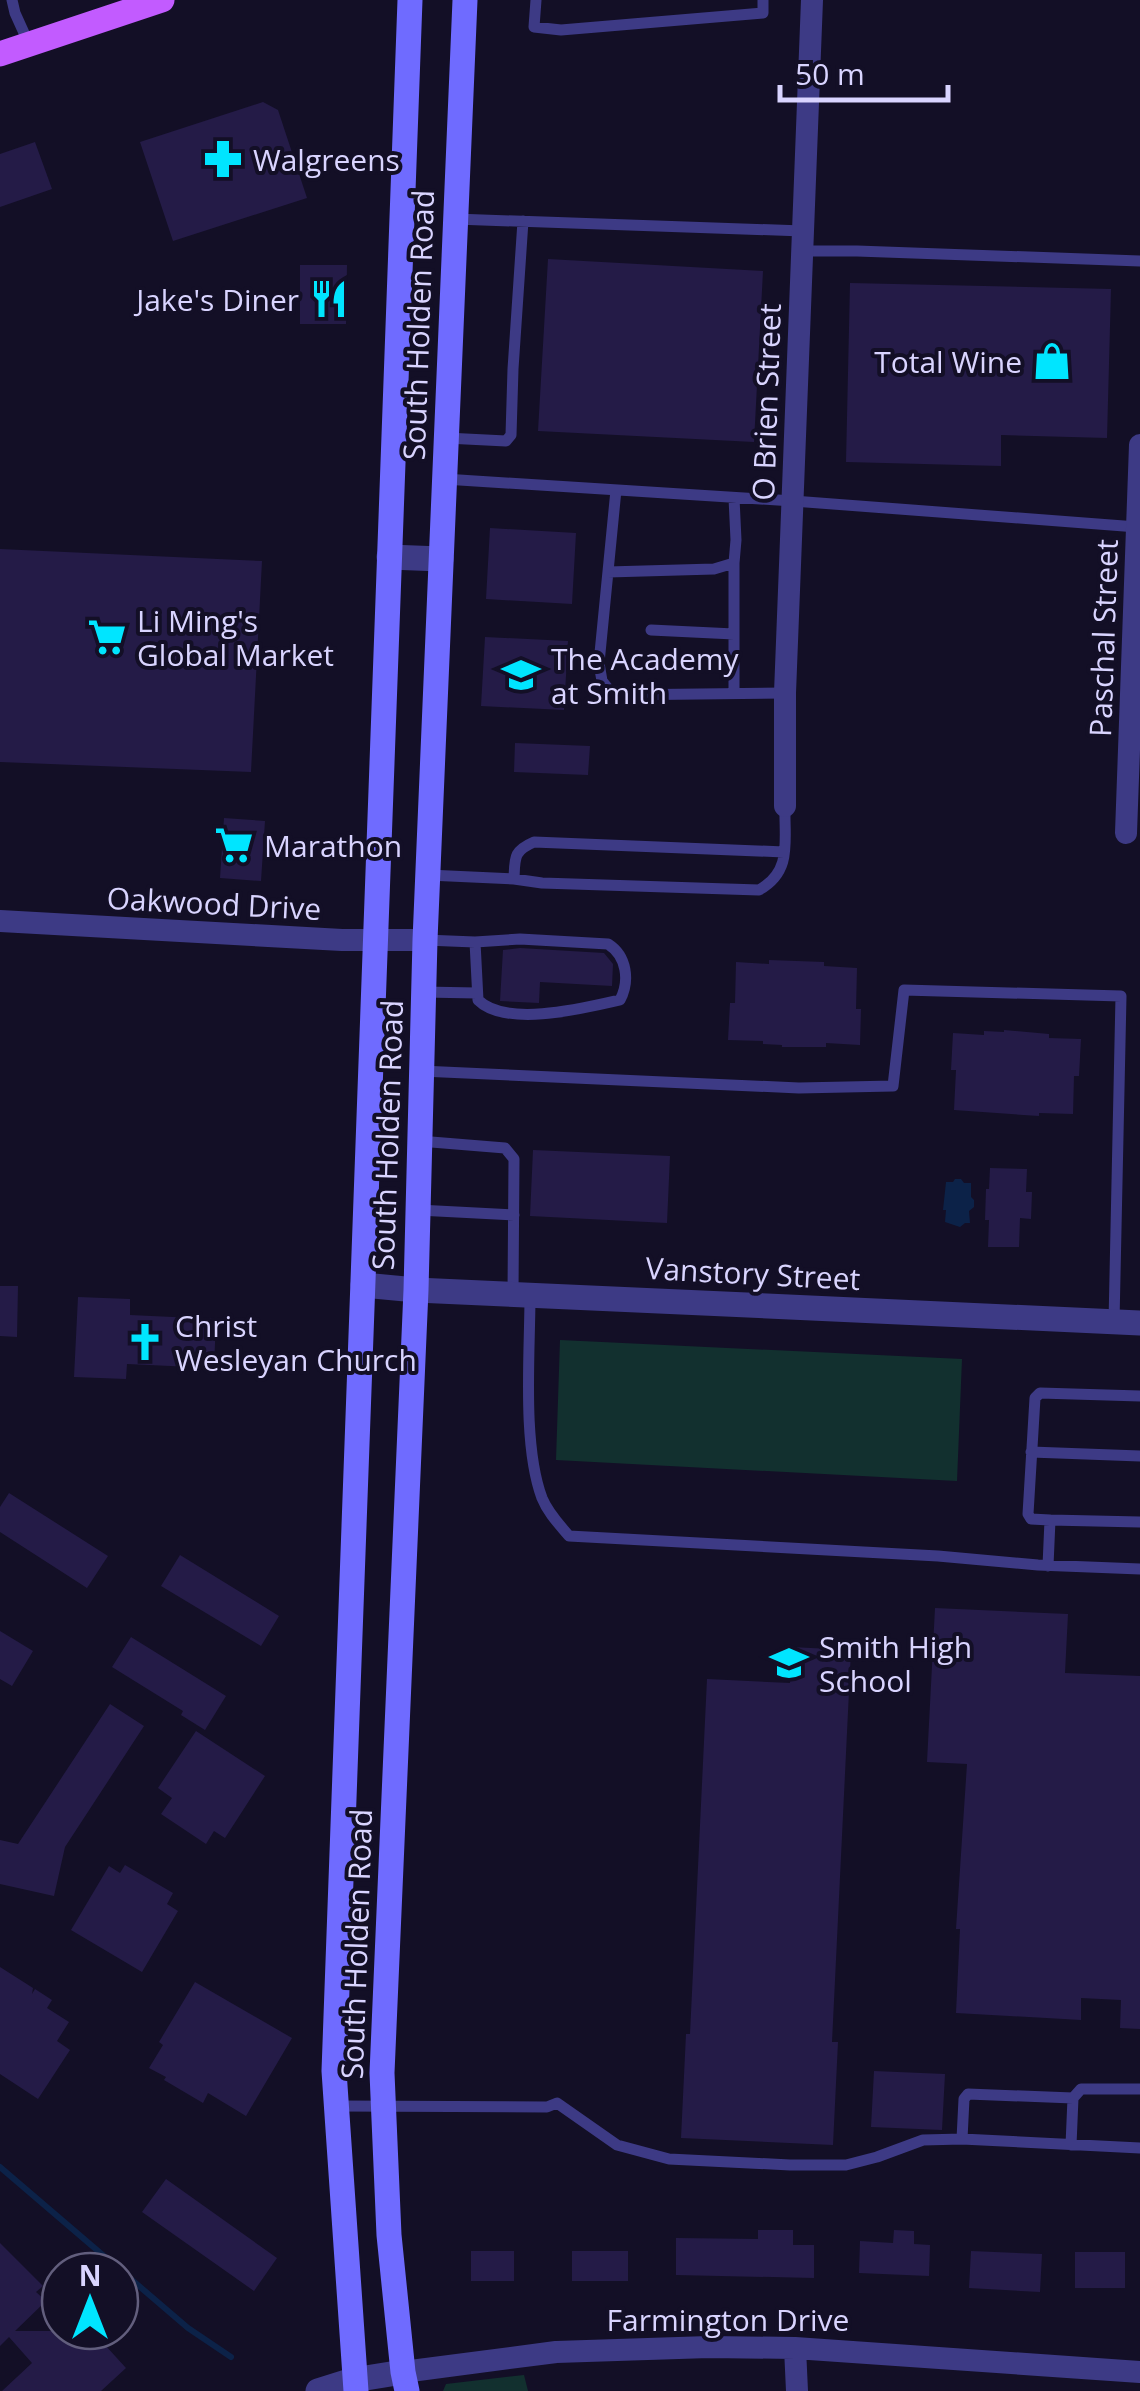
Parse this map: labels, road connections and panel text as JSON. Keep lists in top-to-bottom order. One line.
{"streets":{"main road":["South Holden Road"],"street":["O Brien Street","Paschal Street","Oakwood Drive","Vanstory Street","Farmington Drive"]},"crossings":[["South Holden Road","Oakwood Drive"],["South Holden Road","Vanstory Street"],["South Holden Road","Farmington Drive"]],"places":{"pharmacy":["Walgreens"],"restaurant":["Jake's Diner"],"shop":["Total Wine"],"supermarket":["Li Ming's Global Market","Marathon"],"school or university":["The Academy at Smith","Smith High School"],"church":["Christ Wesleyan Church"]},"scale_bar":"50 m","north":"top"}
